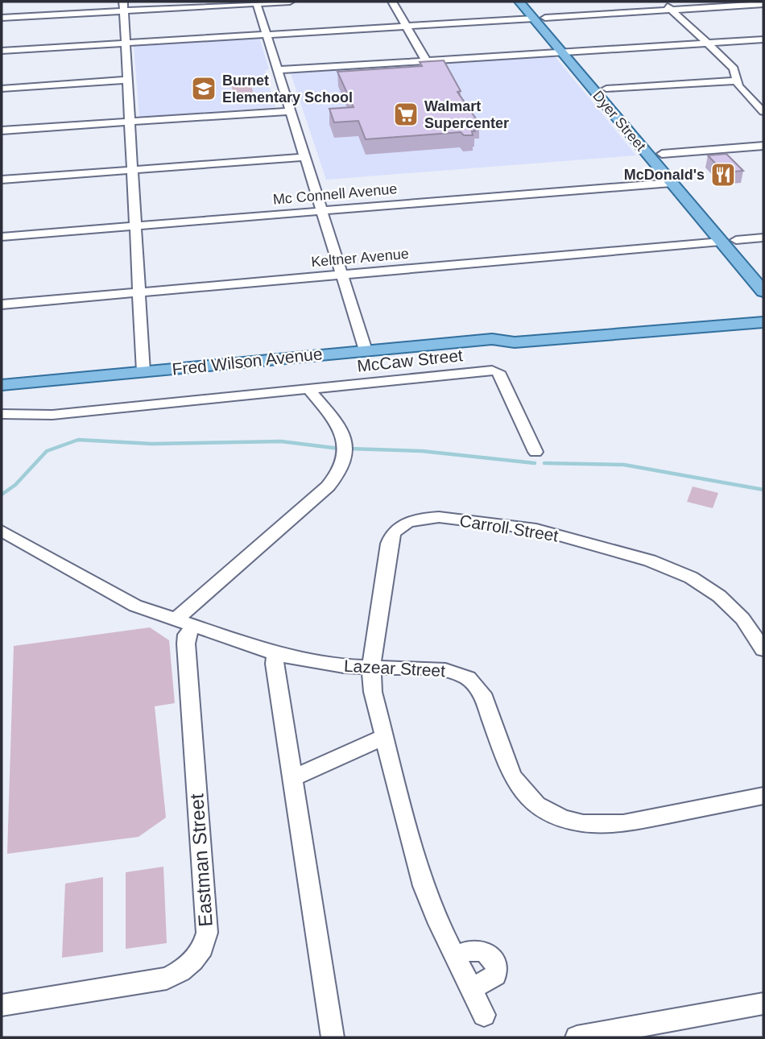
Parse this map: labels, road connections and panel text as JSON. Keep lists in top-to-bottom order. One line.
{"streets":{"main road":["Dyer Street","Fred Wilson Avenue"],"street":["Mc Connell Avenue","Keltner Avenue","McCaw Street","Carroll Street","Lazear Street","Eastman Street"]},"crossings":[["Dyer Street","Mc Connell Avenue"],["Dyer Street","Keltner Avenue"],["Carroll Street","Lazear Street"],["Lazear Street","Eastman Street"]],"places":{"school or university":["Burnet Elementary School"],"supermarket":["Walmart Supercenter"],"restaurant":["McDonald's"]}}
